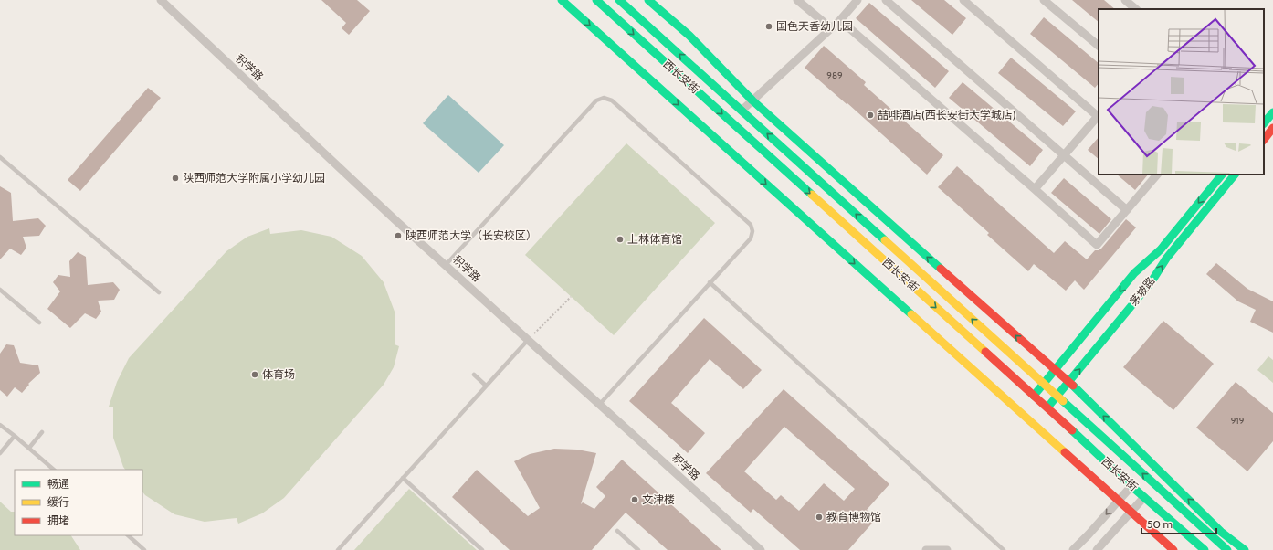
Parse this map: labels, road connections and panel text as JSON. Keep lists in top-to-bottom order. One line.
{"streets":{"main road":["西长安街","茅坡路"],"street":["积学路"]},"crossings":[["西长安街","茅坡路"]],"places":["国色天香幼儿园","喆啡酒店(西长安街大学城店)","陕西师范大学附属小学幼儿园","陕西师范大学（长安校区）","上林体育馆","体育场","文津楼","教育博物馆"],"house_numbers":["989","919"],"legend":["畅通","缓行","拥堵"],"scale_bar":"50 m"}
